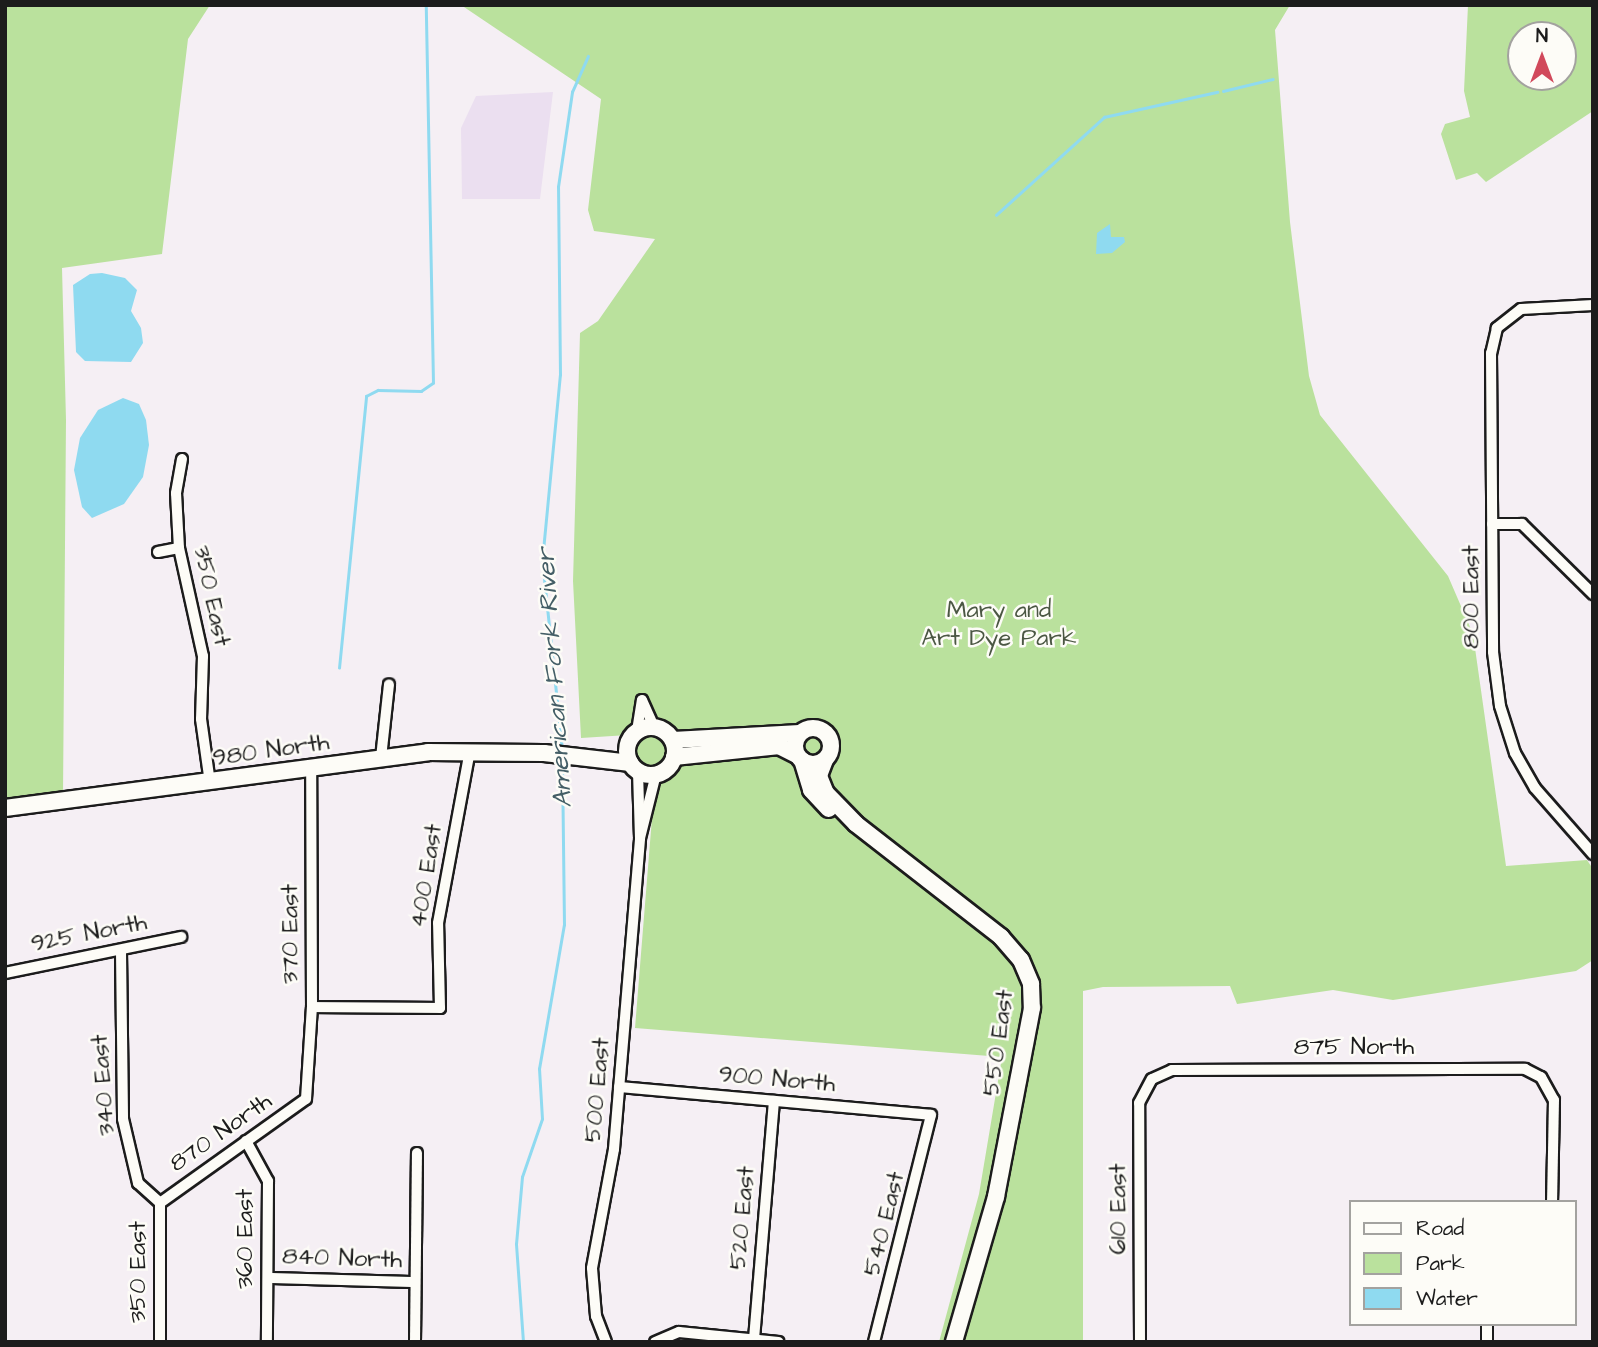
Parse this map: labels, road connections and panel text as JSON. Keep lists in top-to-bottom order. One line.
{"streets":{"street":["350 East","800 East","980 North","400 East","925 North","370 East","550 East","875 North","900 North","340 East","500 East","870 North","610 East","520 East","540 East","360 East","840 North"]},"crossings":[["350 East","980 North"],["350 East","340 East"],["350 East","870 North"],["980 North","400 East"],["980 North","370 East"],["980 North","500 East"],["400 East","370 East"],["925 North","340 East"],["370 East","870 North"],["875 North","610 East"],["900 North","500 East"],["900 North","520 East"],["900 North","540 East"],["340 East","870 North"],["870 North","360 East"],["360 East","840 North"]],"water":["American Fork River"],"parks":["Mary and Art Dye Park"],"legend":["Road","Park","Water"],"north":"top"}
